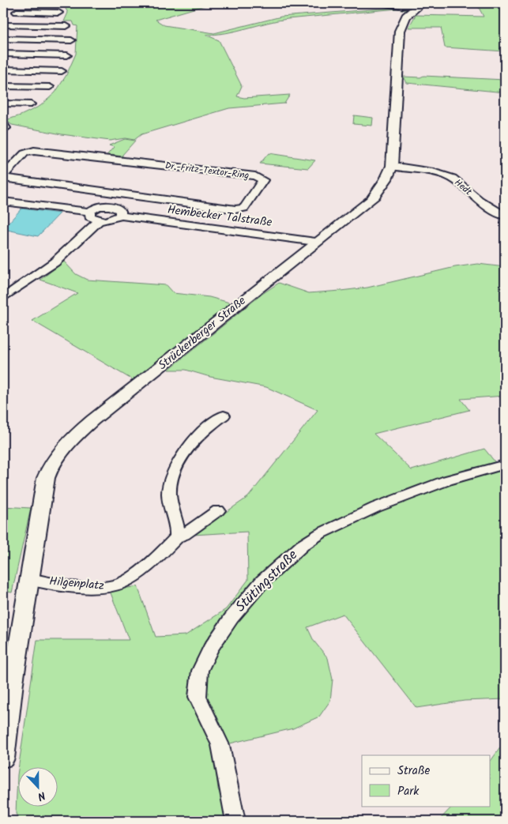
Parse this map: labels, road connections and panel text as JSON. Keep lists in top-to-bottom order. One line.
{"streets":{"main road":["Strückerberger Straße"],"street":["Dr.-Fritz-Textor-Ring","Hedt","Hembecker Talstraße","Stütingstraße","Hilgenplatz"]},"crossings":[["Hedt","Strückerberger Straße"],["Hembecker Talstraße","Strückerberger Straße"],["Strückerberger Straße","Hilgenplatz"]],"legend":["Straße","Park"],"north":"bottom"}
